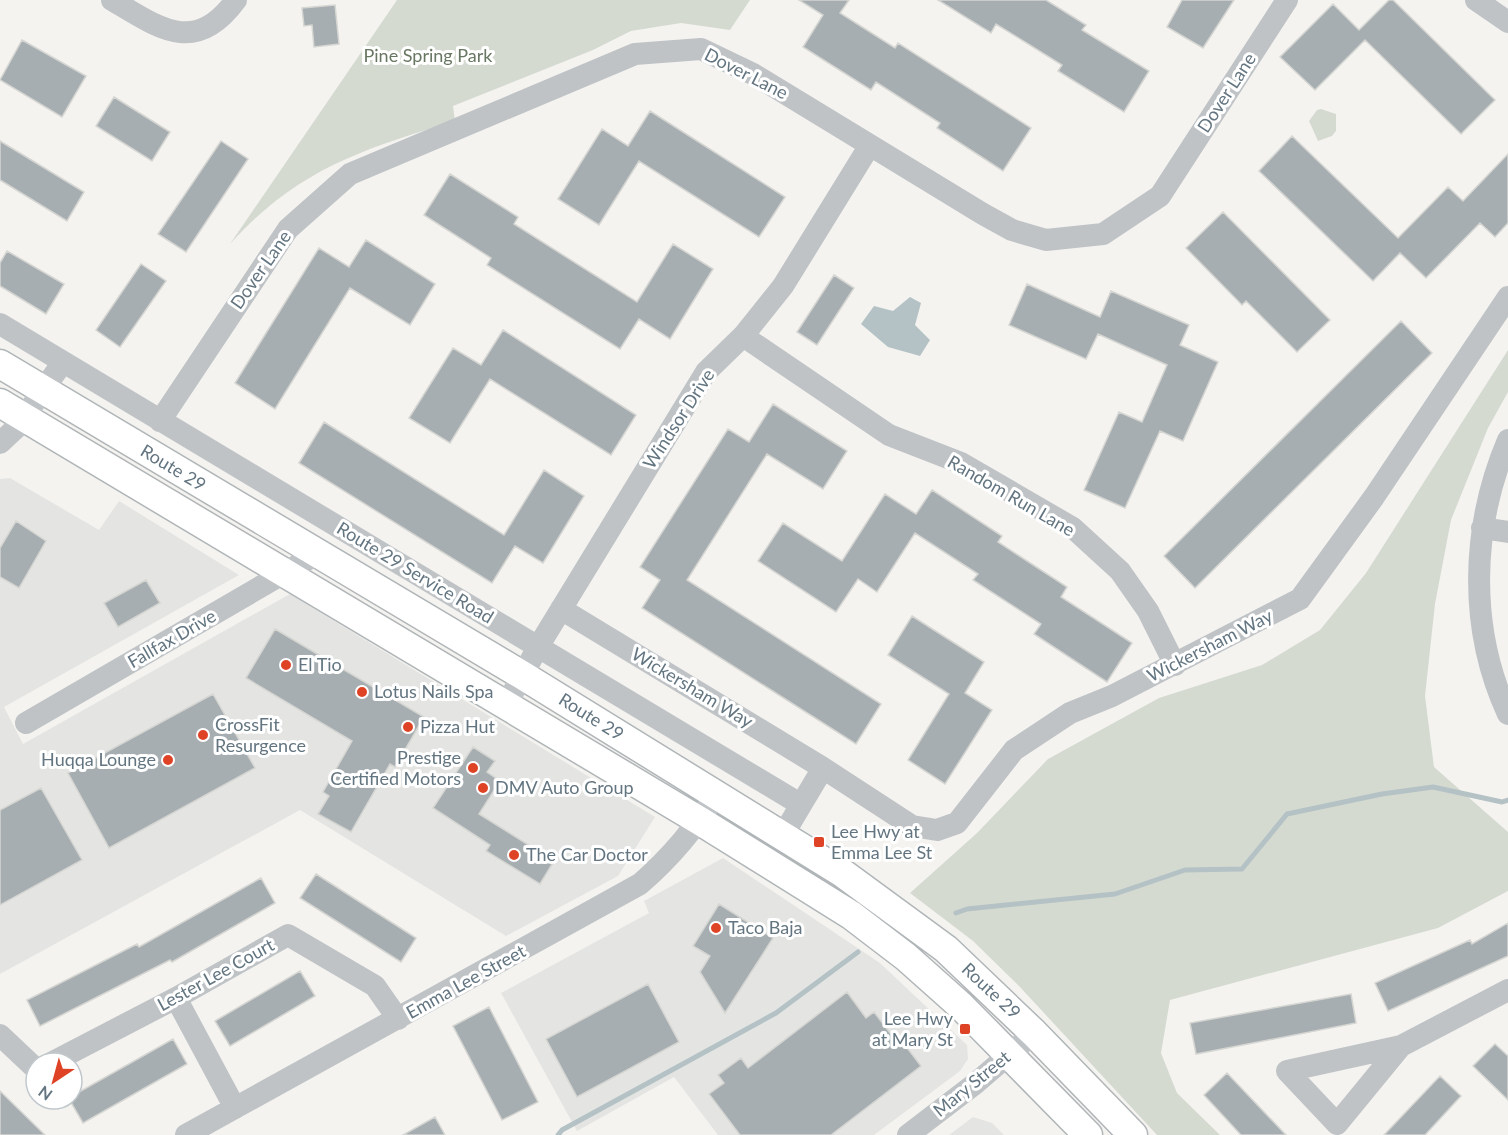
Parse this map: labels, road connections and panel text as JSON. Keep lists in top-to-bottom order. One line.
{"streets":{"main road":["Route 29"],"street":["Dover Lane","Windsor Drive","Random Run Lane","Route 29 Service Road","Fallfax Drive","Wickersham Way","Lester Lee Court","Emma Lee Street","Mary Street"]},"crossings":[["Dover Lane","Windsor Drive"],["Dover Lane","Route 29 Service Road"],["Windsor Drive","Route 29"],["Windsor Drive","Random Run Lane"],["Windsor Drive","Route 29 Service Road"],["Windsor Drive","Wickersham Way"],["Route 29","Fallfax Drive"],["Route 29","Emma Lee Street"],["Route 29","Mary Street"],["Random Run Lane","Wickersham Way"],["Lester Lee Court","Emma Lee Street"]],"parks":["Pine Spring Park"],"places":{"other":["El Tio","Lotus Nails Spa","Pizza Hut","CrossFit Resurgence","Huqqa Lounge","Prestige Certified Motors","DMV Auto Group","The Car Doctor","Taco Baja"],"transit":["Lee Hwy at Emma Lee St","Lee Hwy at Mary St"]},"north":"bottom left"}
